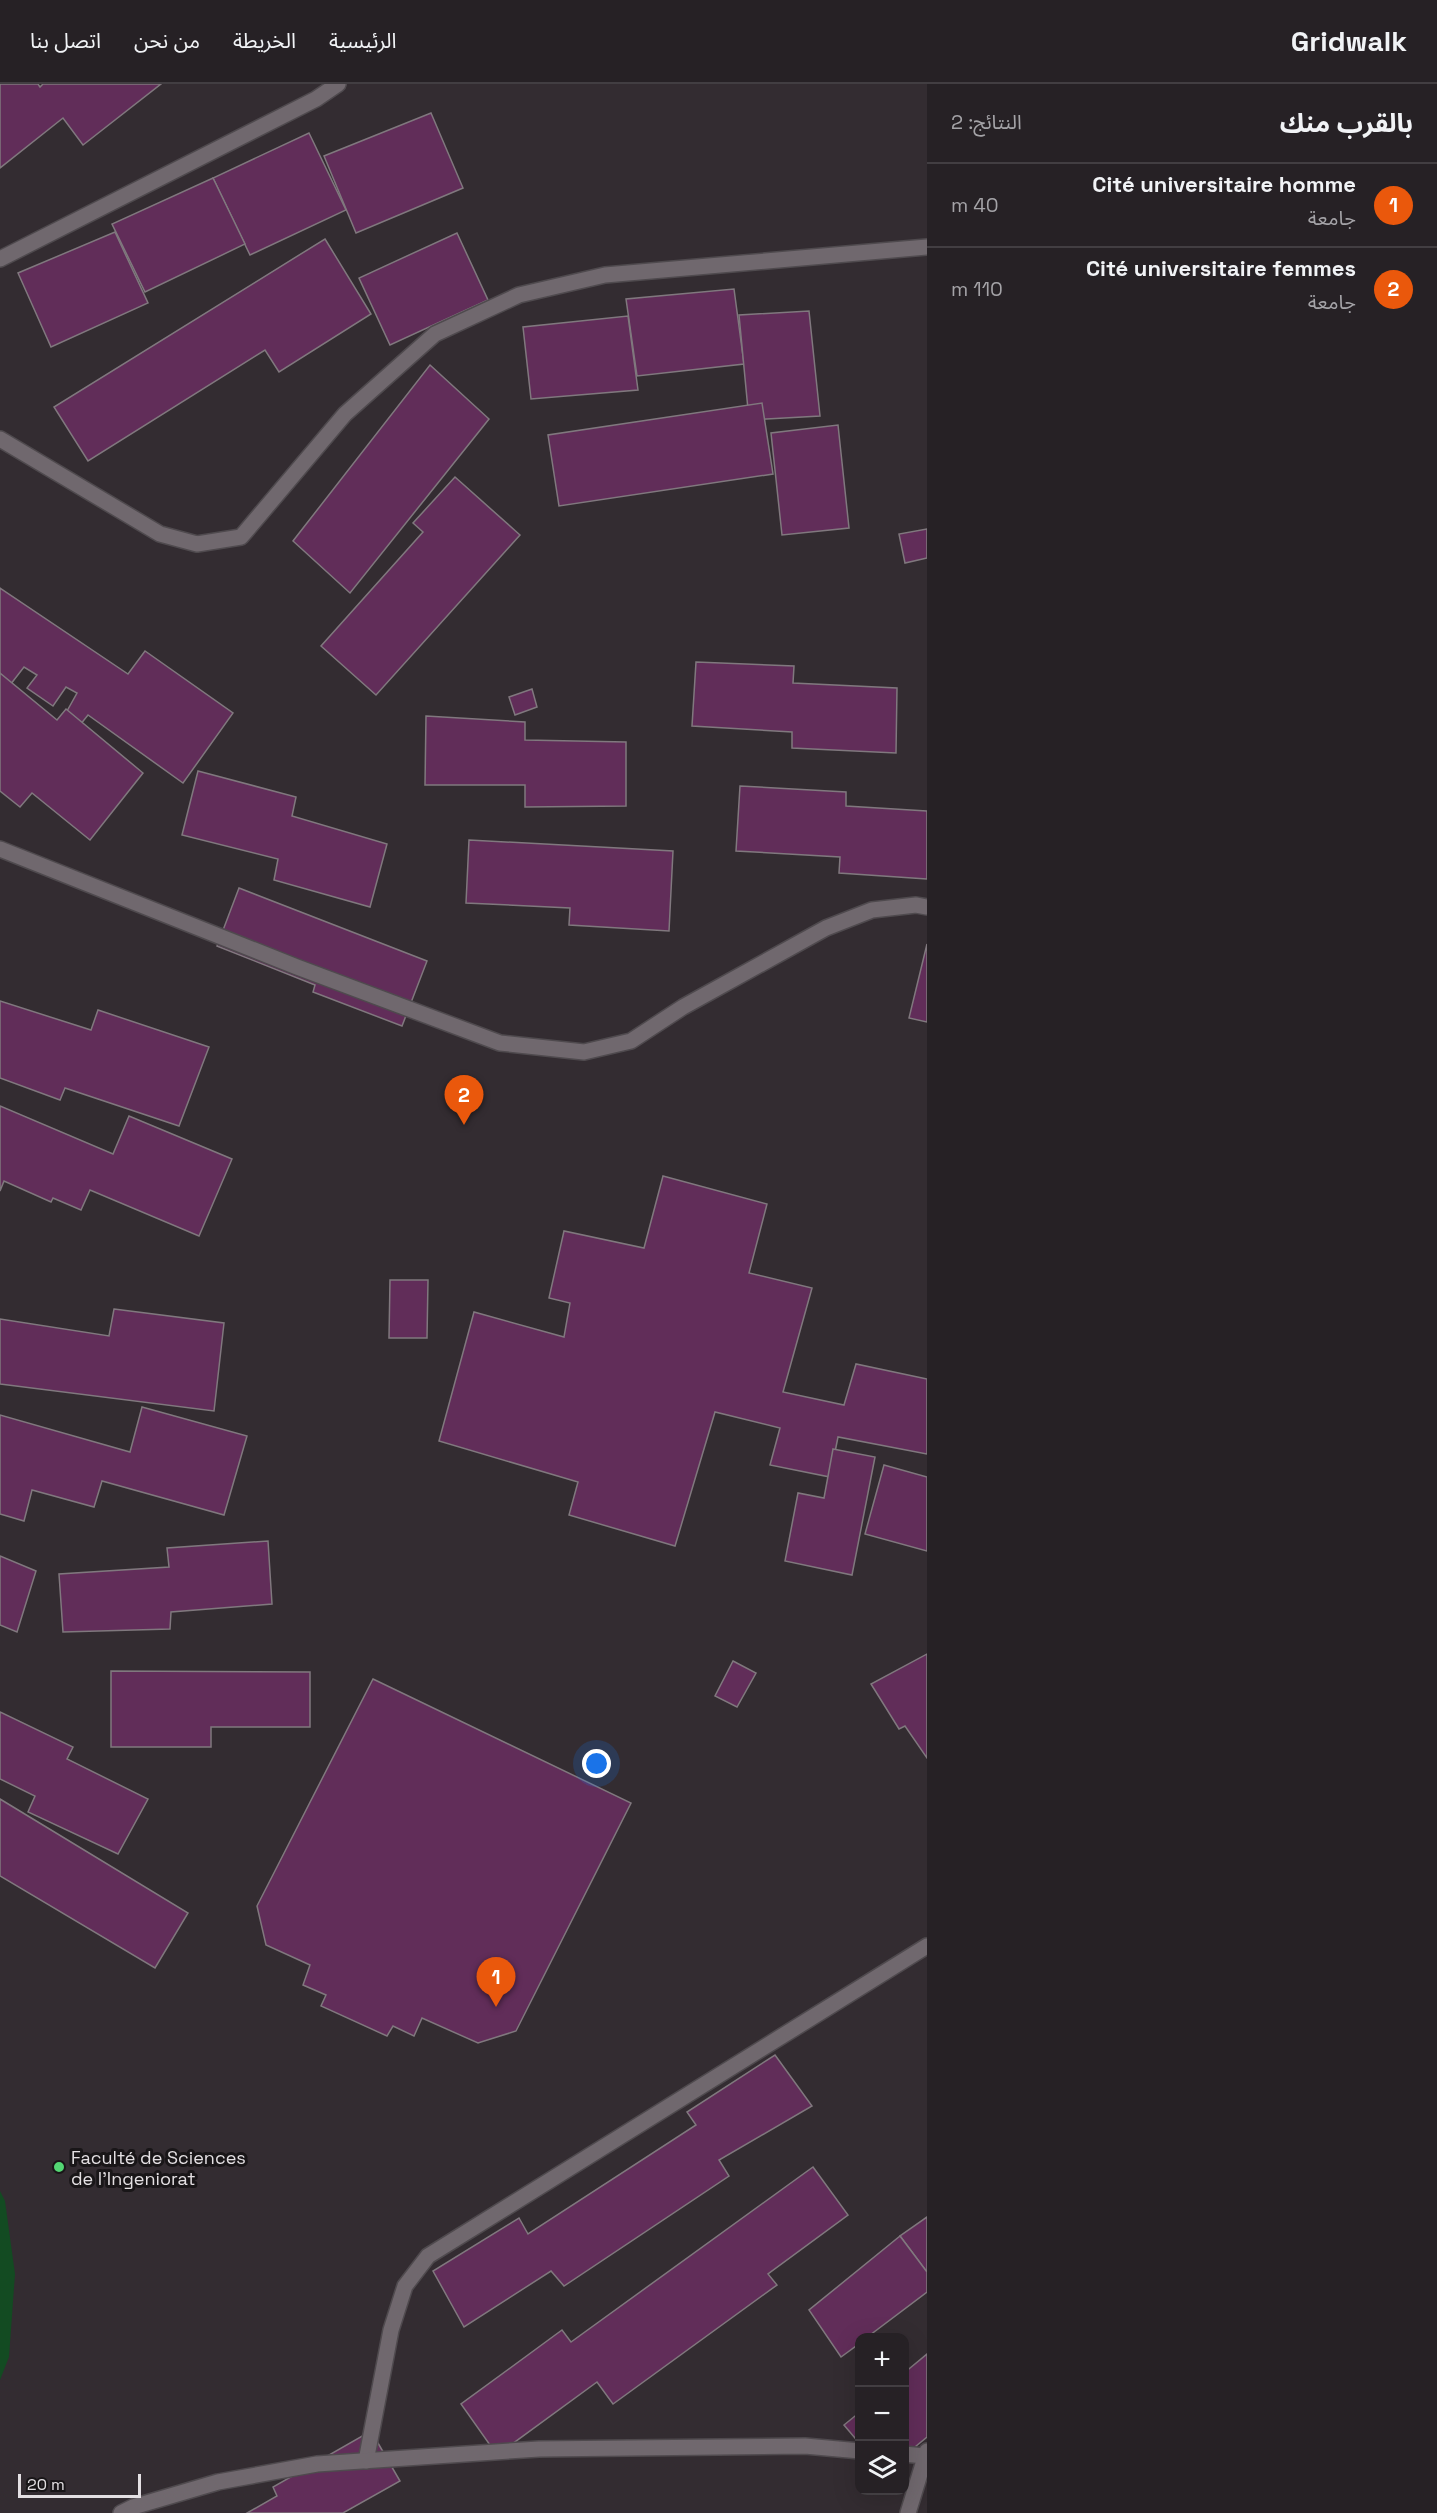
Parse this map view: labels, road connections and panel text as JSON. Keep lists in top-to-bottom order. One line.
{"places":["Faculté de Sciences de l'Ingeniorat"],"scale_bar":"20 m","page":{"header":"Gridwalk","nav":["الرئيسية","الخريطة","من نحن","اتصل بنا"],"heading":["بالقرب منك","النتائج: 2"],"list":[{"mark":"1","name":"Cité universitaire homme","note":"جامعة","value":"40 m"},{"mark":"2","name":"Cité universitaire femmes","note":"جامعة","value":"110 m"}],"pins":["2","1"],"map_buttons":["+","−"],"scale":"20 m"}}
